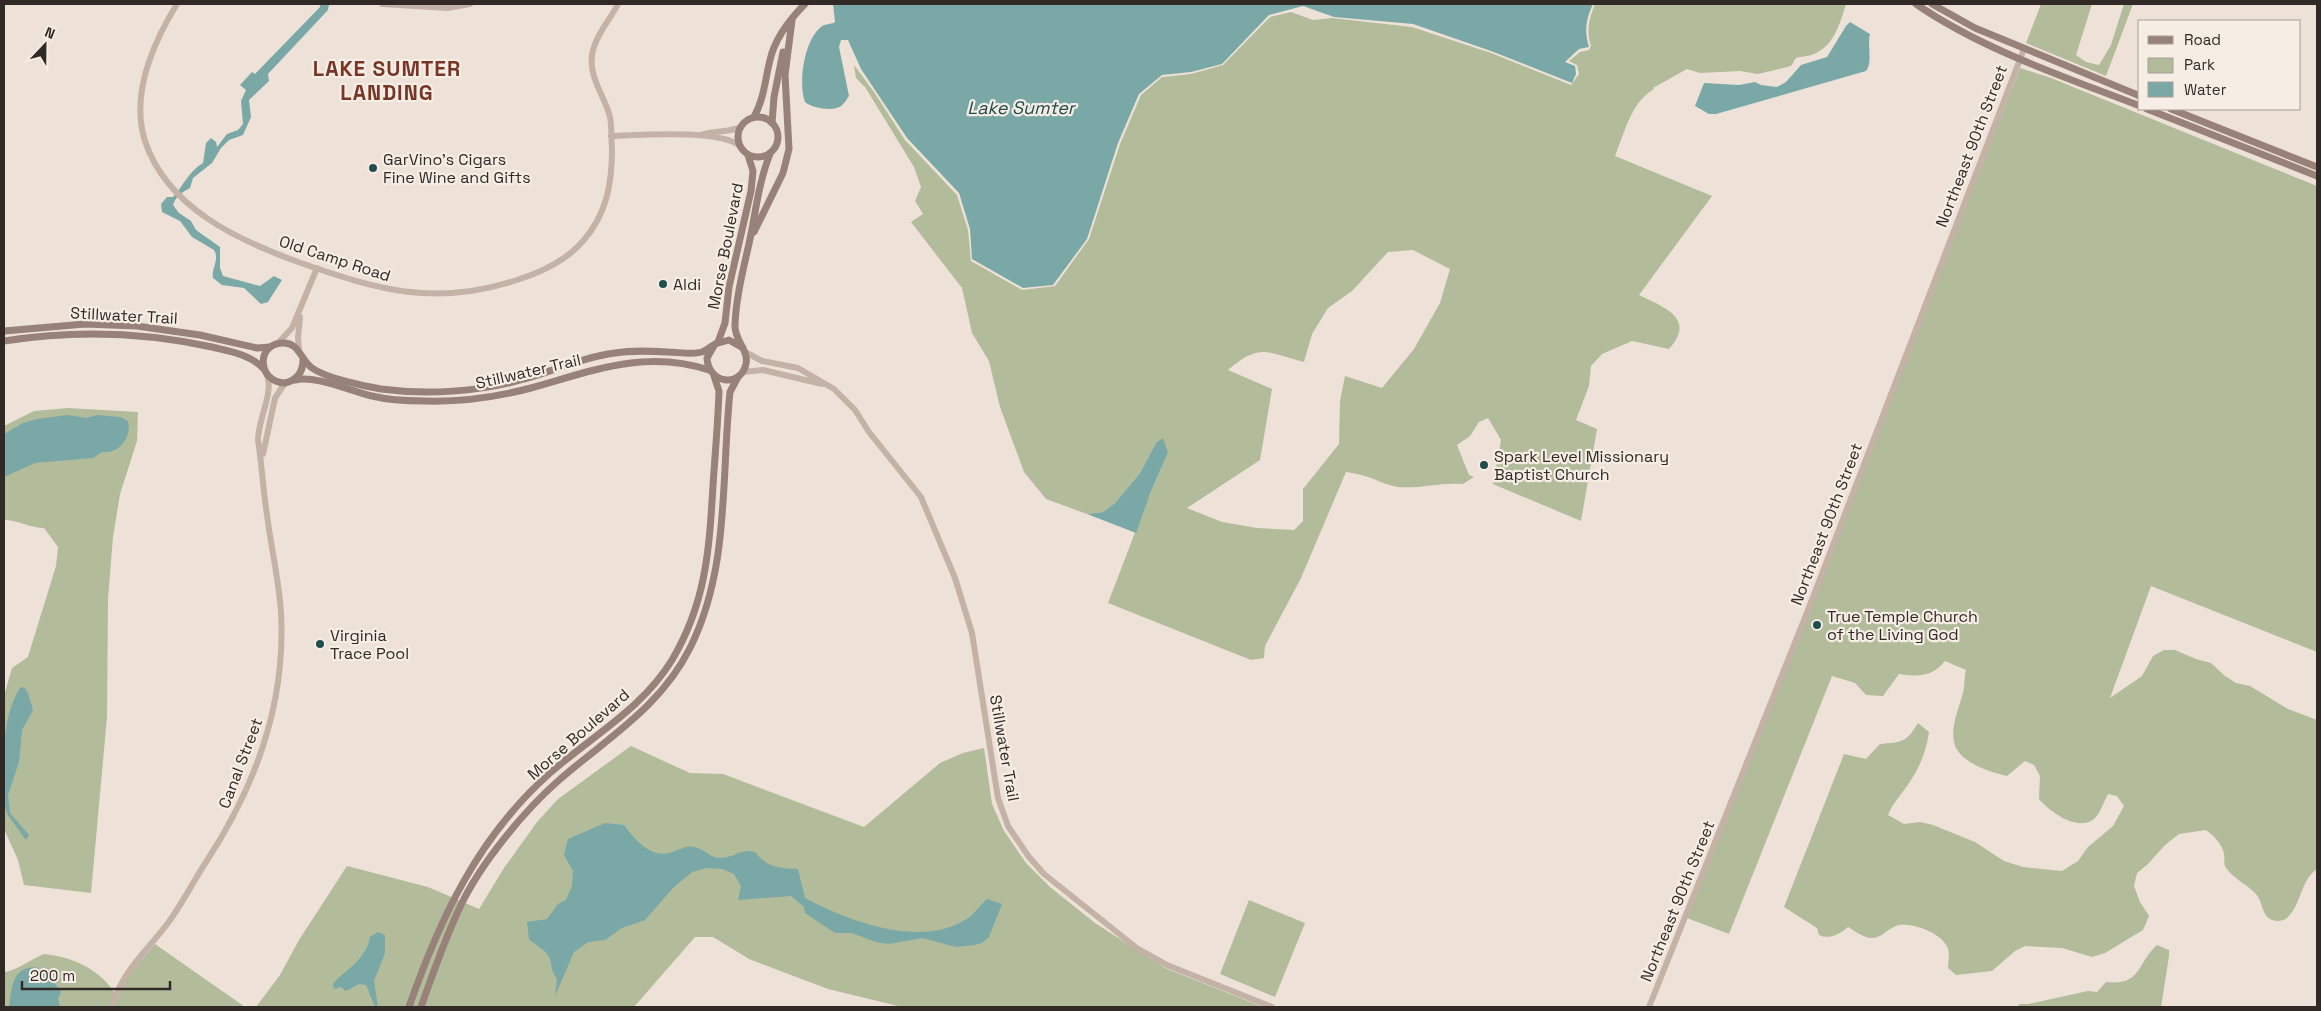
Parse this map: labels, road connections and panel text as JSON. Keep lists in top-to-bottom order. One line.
{"streets":{"main road":["Morse Boulevard","Stillwater Trail"],"street":["Northeast 90th Street","Old Camp Road","Canal Street"]},"crossings":[["Morse Boulevard","Stillwater Trail"],["Stillwater Trail","Canal Street"]],"districts":["LAKE SUMTER LANDING"],"water":["Lake Sumter"],"places":["GarVino's Cigars Fine Wine and Gifts","Aldi","Spark Level Missionary Baptist Church","True Temple Church of the Living God","Virginia Trace Pool"],"legend":["Road","Park","Water"],"scale_bar":"200 m","north":"top"}
